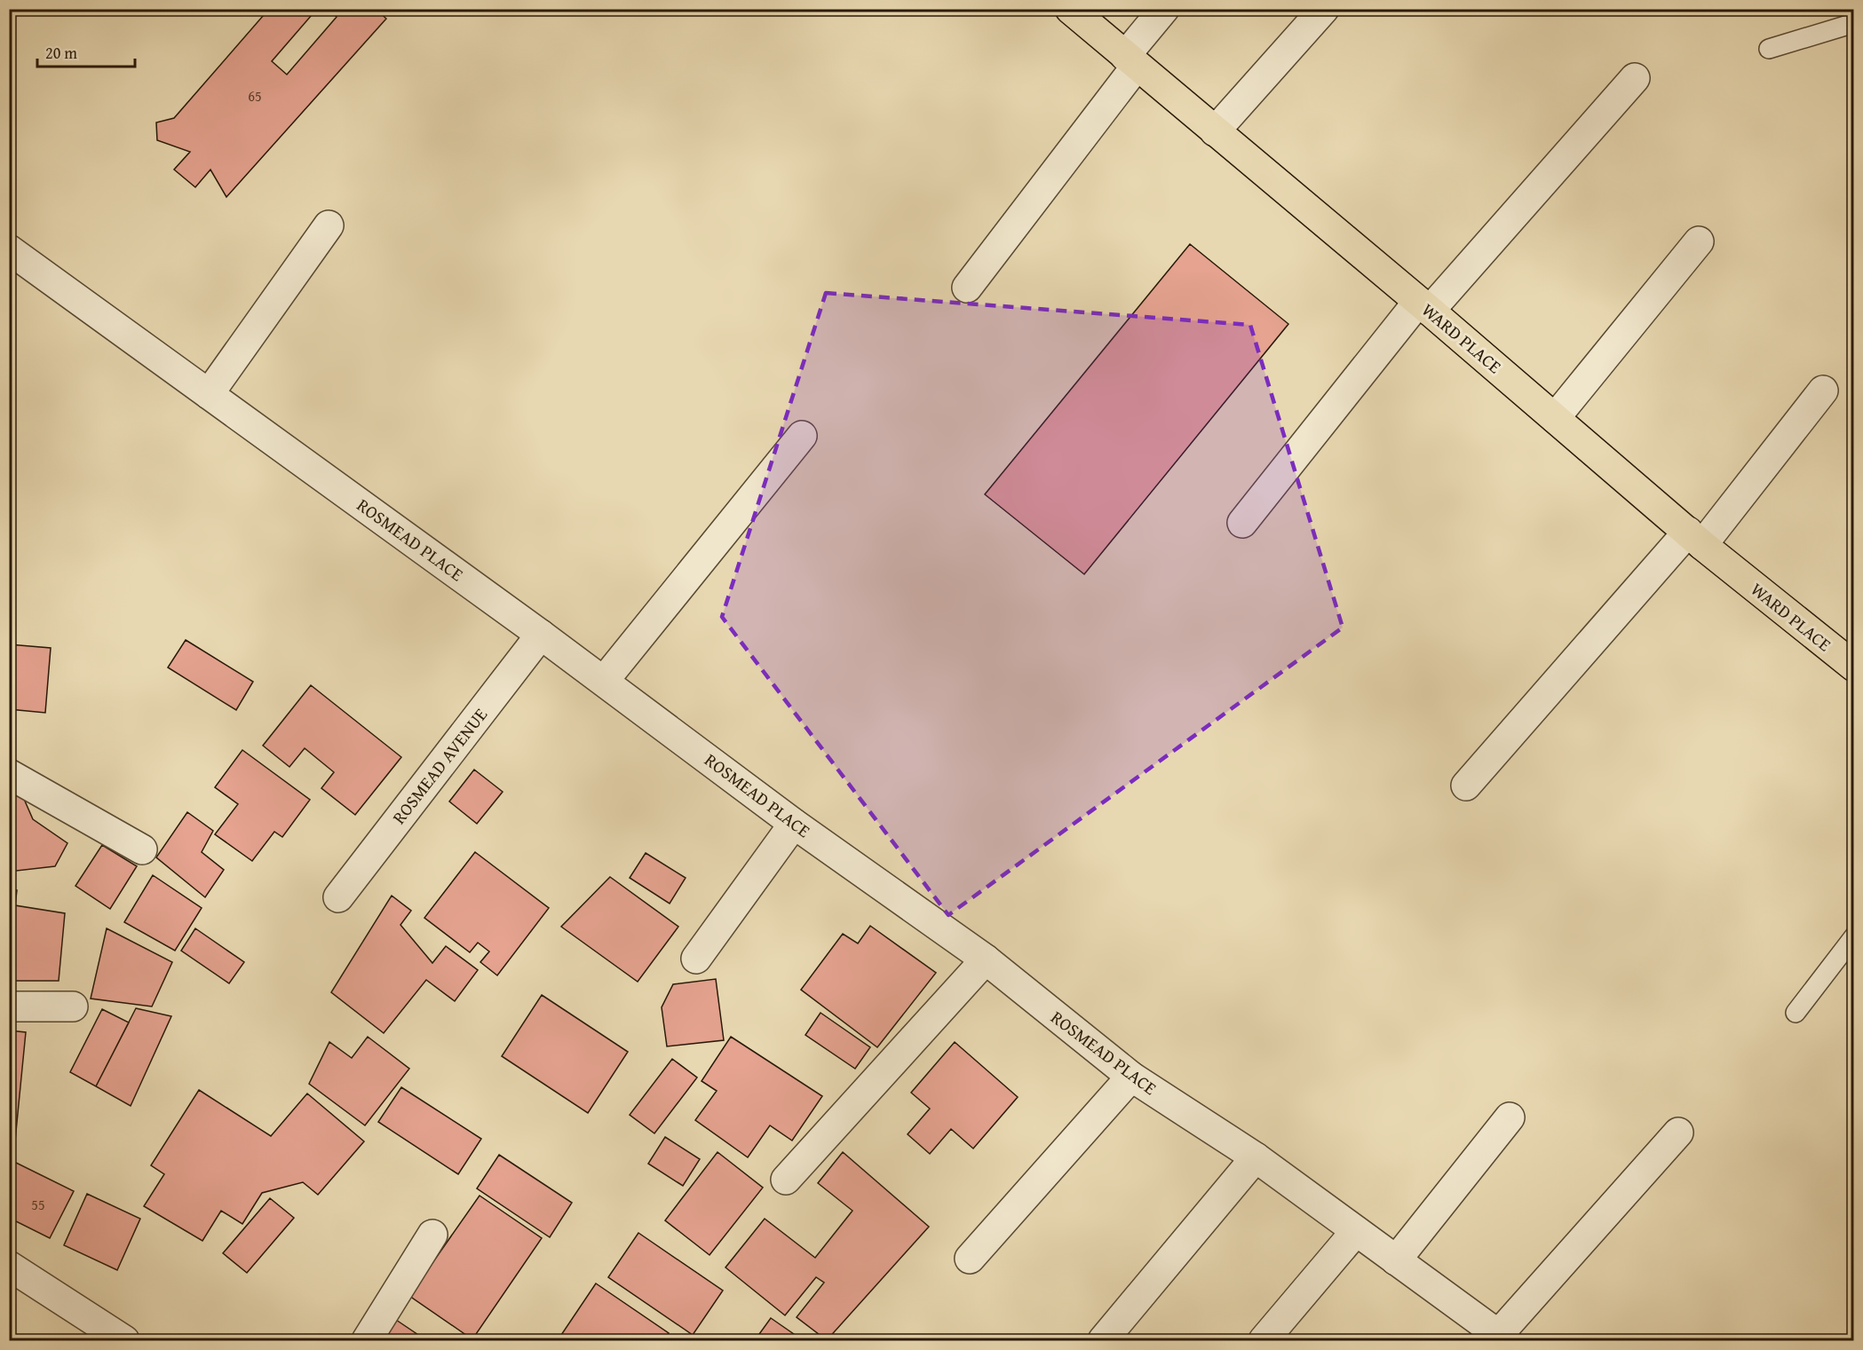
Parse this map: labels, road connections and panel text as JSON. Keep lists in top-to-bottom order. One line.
{"streets":{"main road":["WARD PLACE"],"street":["ROSMEAD PLACE","ROSMEAD AVENUE"]},"crossings":[["ROSMEAD PLACE","ROSMEAD AVENUE"]],"house_numbers":["65","55"],"scale_bar":"20 m"}
